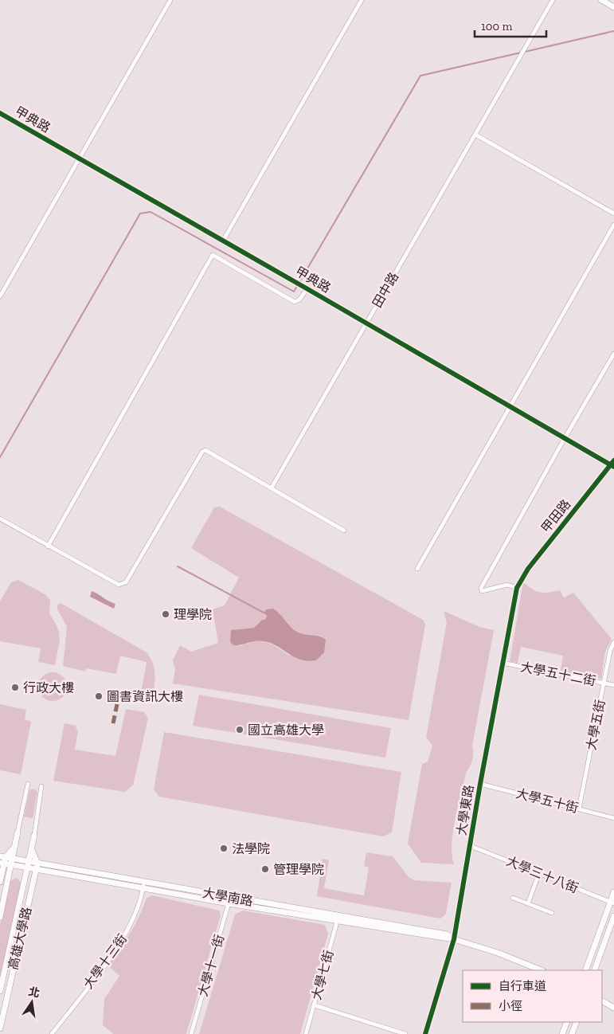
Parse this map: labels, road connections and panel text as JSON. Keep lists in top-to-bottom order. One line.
{"streets":{"street":["甲典路","田中路","甲田路","大學五十二街","大學五街","大學五十街","大學東路","大學三十八街","大學南路","高雄大學路","大學十三街","大學十一街","大學七街"]},"crossings":[["甲典路","田中路"],["甲典路","甲田路"],["甲田路","大學東路"],["大學五十二街","大學五街"],["大學五十二街","大學東路"],["大學五街","大學五十街"],["大學五十街","大學東路"],["大學東路","大學三十八街"],["大學東路","大學南路"],["大學南路","高雄大學路"],["大學南路","大學十三街"],["大學南路","大學十一街"],["大學南路","大學七街"]],"places":["理學院","行政大樓","圖書資訊大樓","國立高雄大學","法學院","管理學院"],"legend":["自行車道","小徑"],"scale_bar":"100 m","north":"top"}
